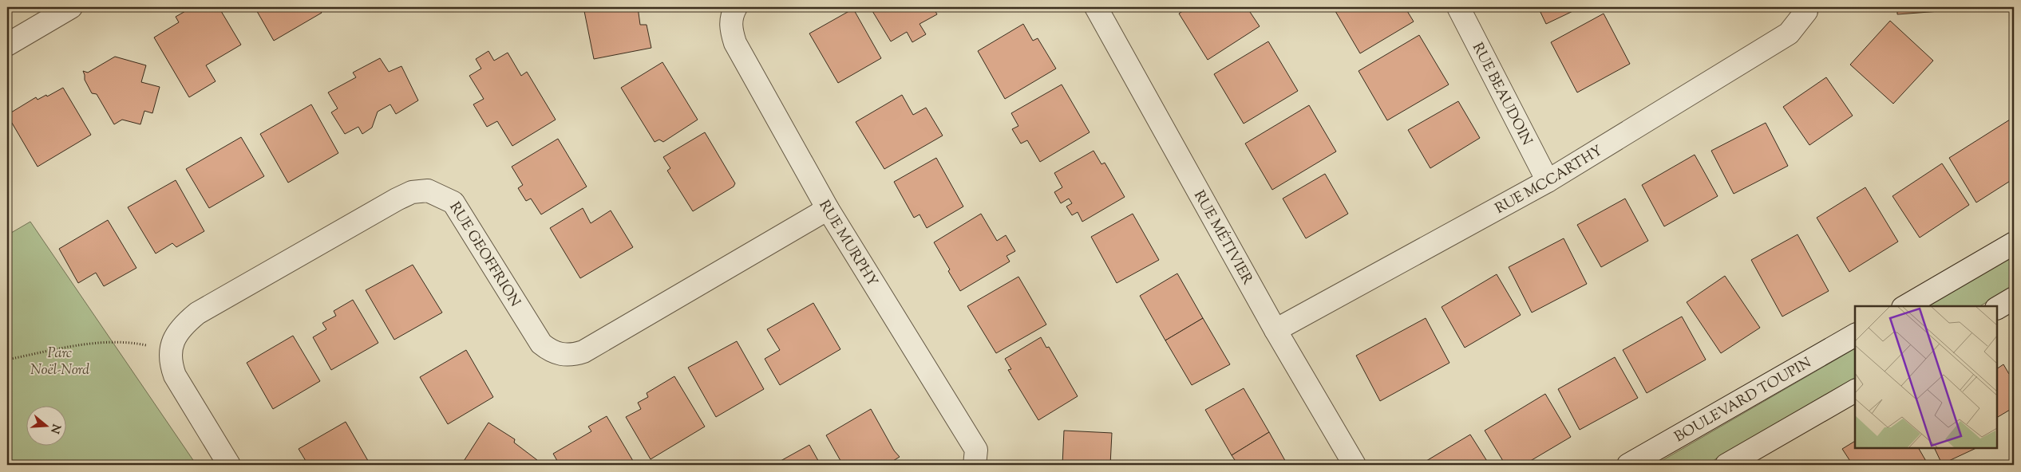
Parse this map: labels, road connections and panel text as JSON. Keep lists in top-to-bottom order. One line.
{"streets":{"street":["RUE BEAUDOIN","RUE MCCARTHY","RUE MÉTIVIER","RUE MURPHY","RUE GEOFFRION","BOULEVARD TOUPIN"]},"crossings":[["RUE BEAUDOIN","RUE MCCARTHY"],["RUE MCCARTHY","RUE MÉTIVIER"],["RUE MURPHY","RUE GEOFFRION"]],"parks":["Parc Noël-Nord"],"north":"right"}
